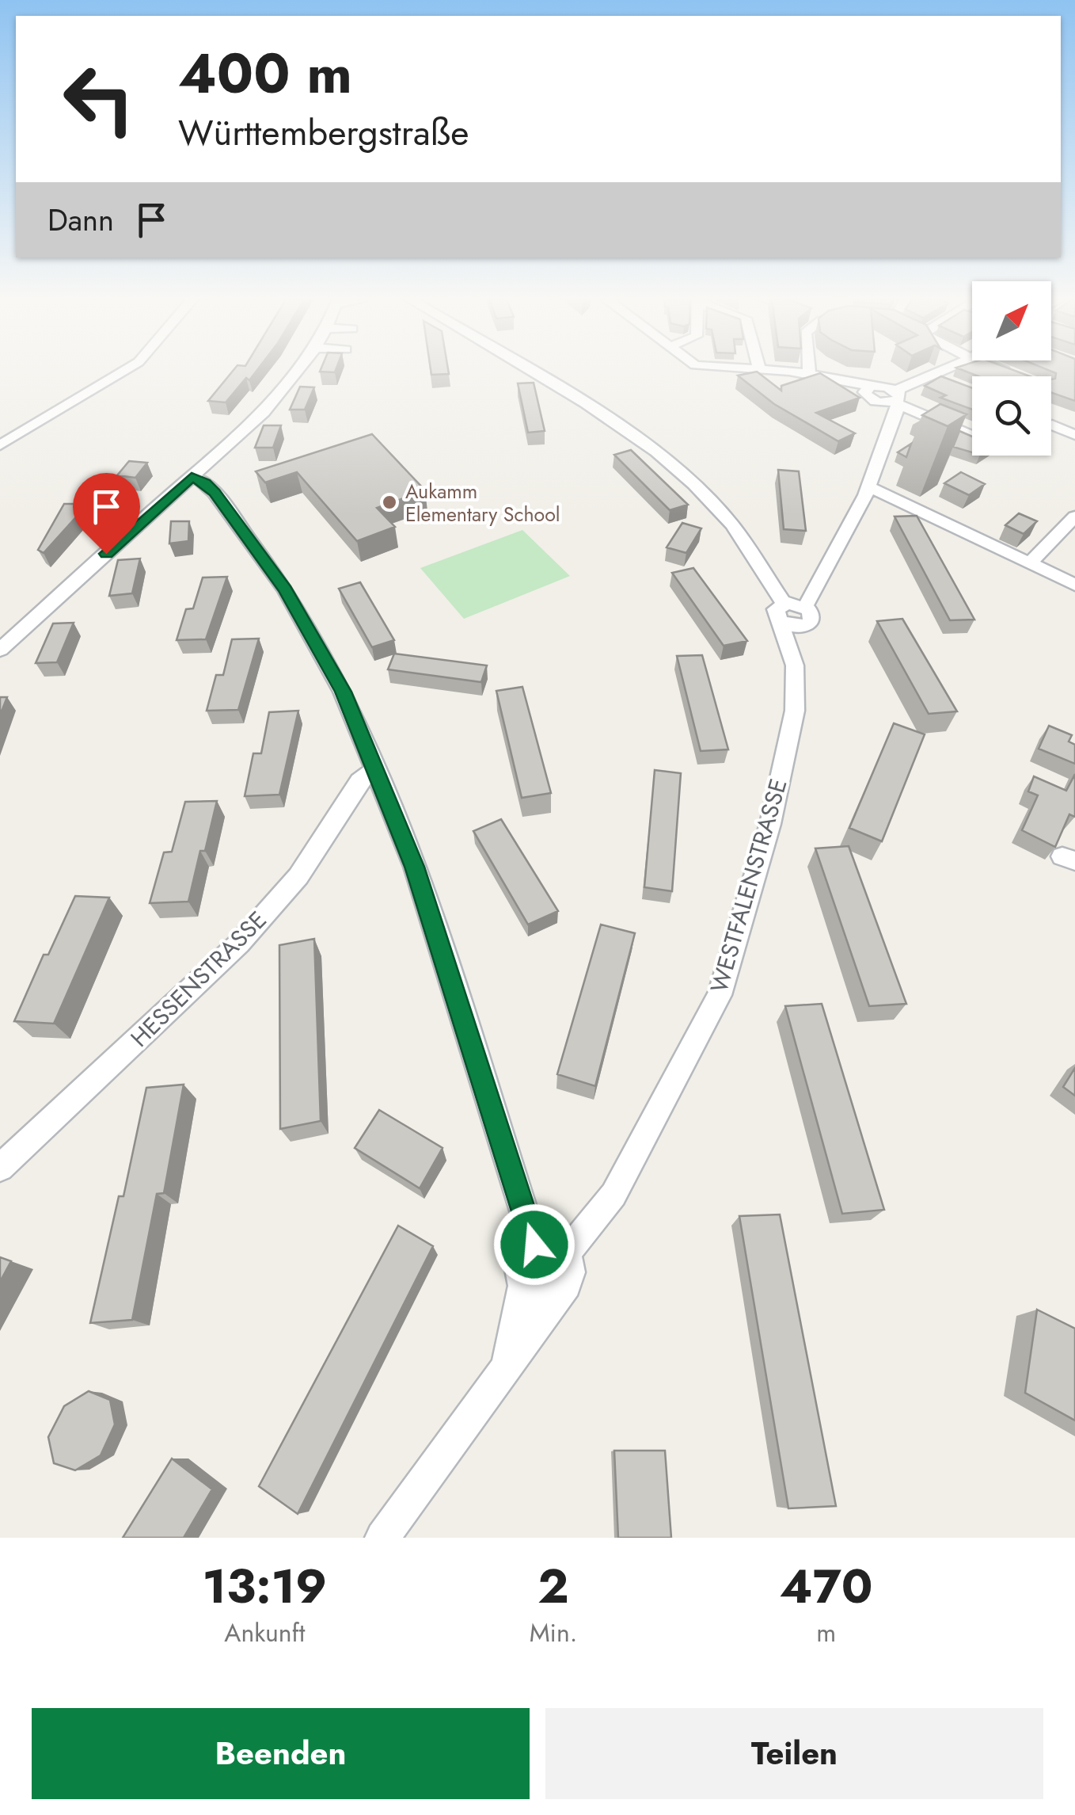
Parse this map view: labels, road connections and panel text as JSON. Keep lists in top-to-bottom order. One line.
{"streets":{"street":["WESTFALENSTRASSE","HESSENSTRASSE"]},"places":["Aukamm Elementary School"],"north":"top right","page":{"turn":["400 m","Württembergstraße"],"then":"Dann","eta":["13:19","Ankunft","2","Min.","470","m"],"buttons":["Beenden","Teilen"]}}
